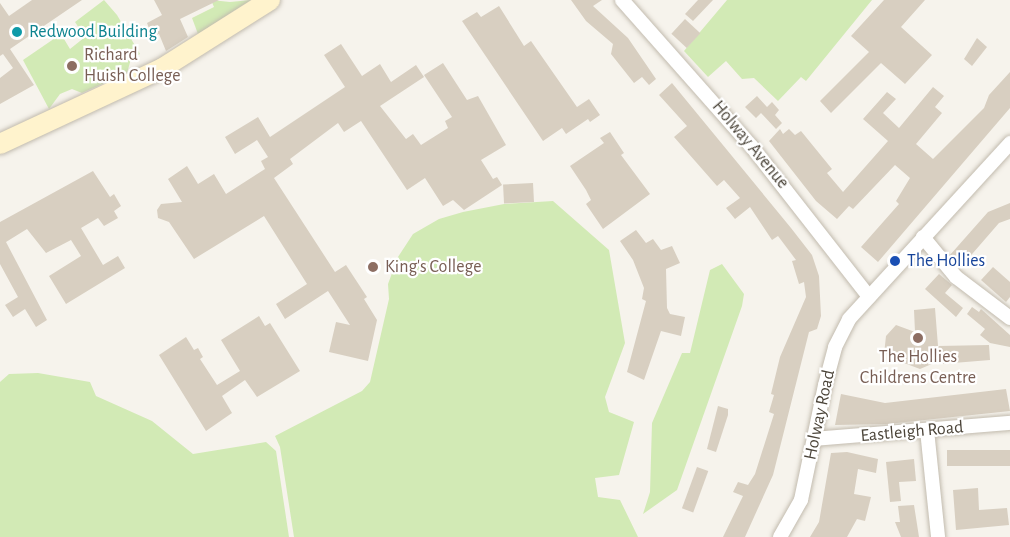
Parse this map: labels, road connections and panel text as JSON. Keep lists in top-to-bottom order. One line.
{"streets":{"street":["Holway Avenue","Holway Road","Eastleigh Road"]},"crossings":[["Holway Avenue","Holway Road"],["Holway Road","Eastleigh Road"]],"places":["Redwood Building","Richard Huish College","The Hollies","King's College","The Hollies Childrens Centre"]}
